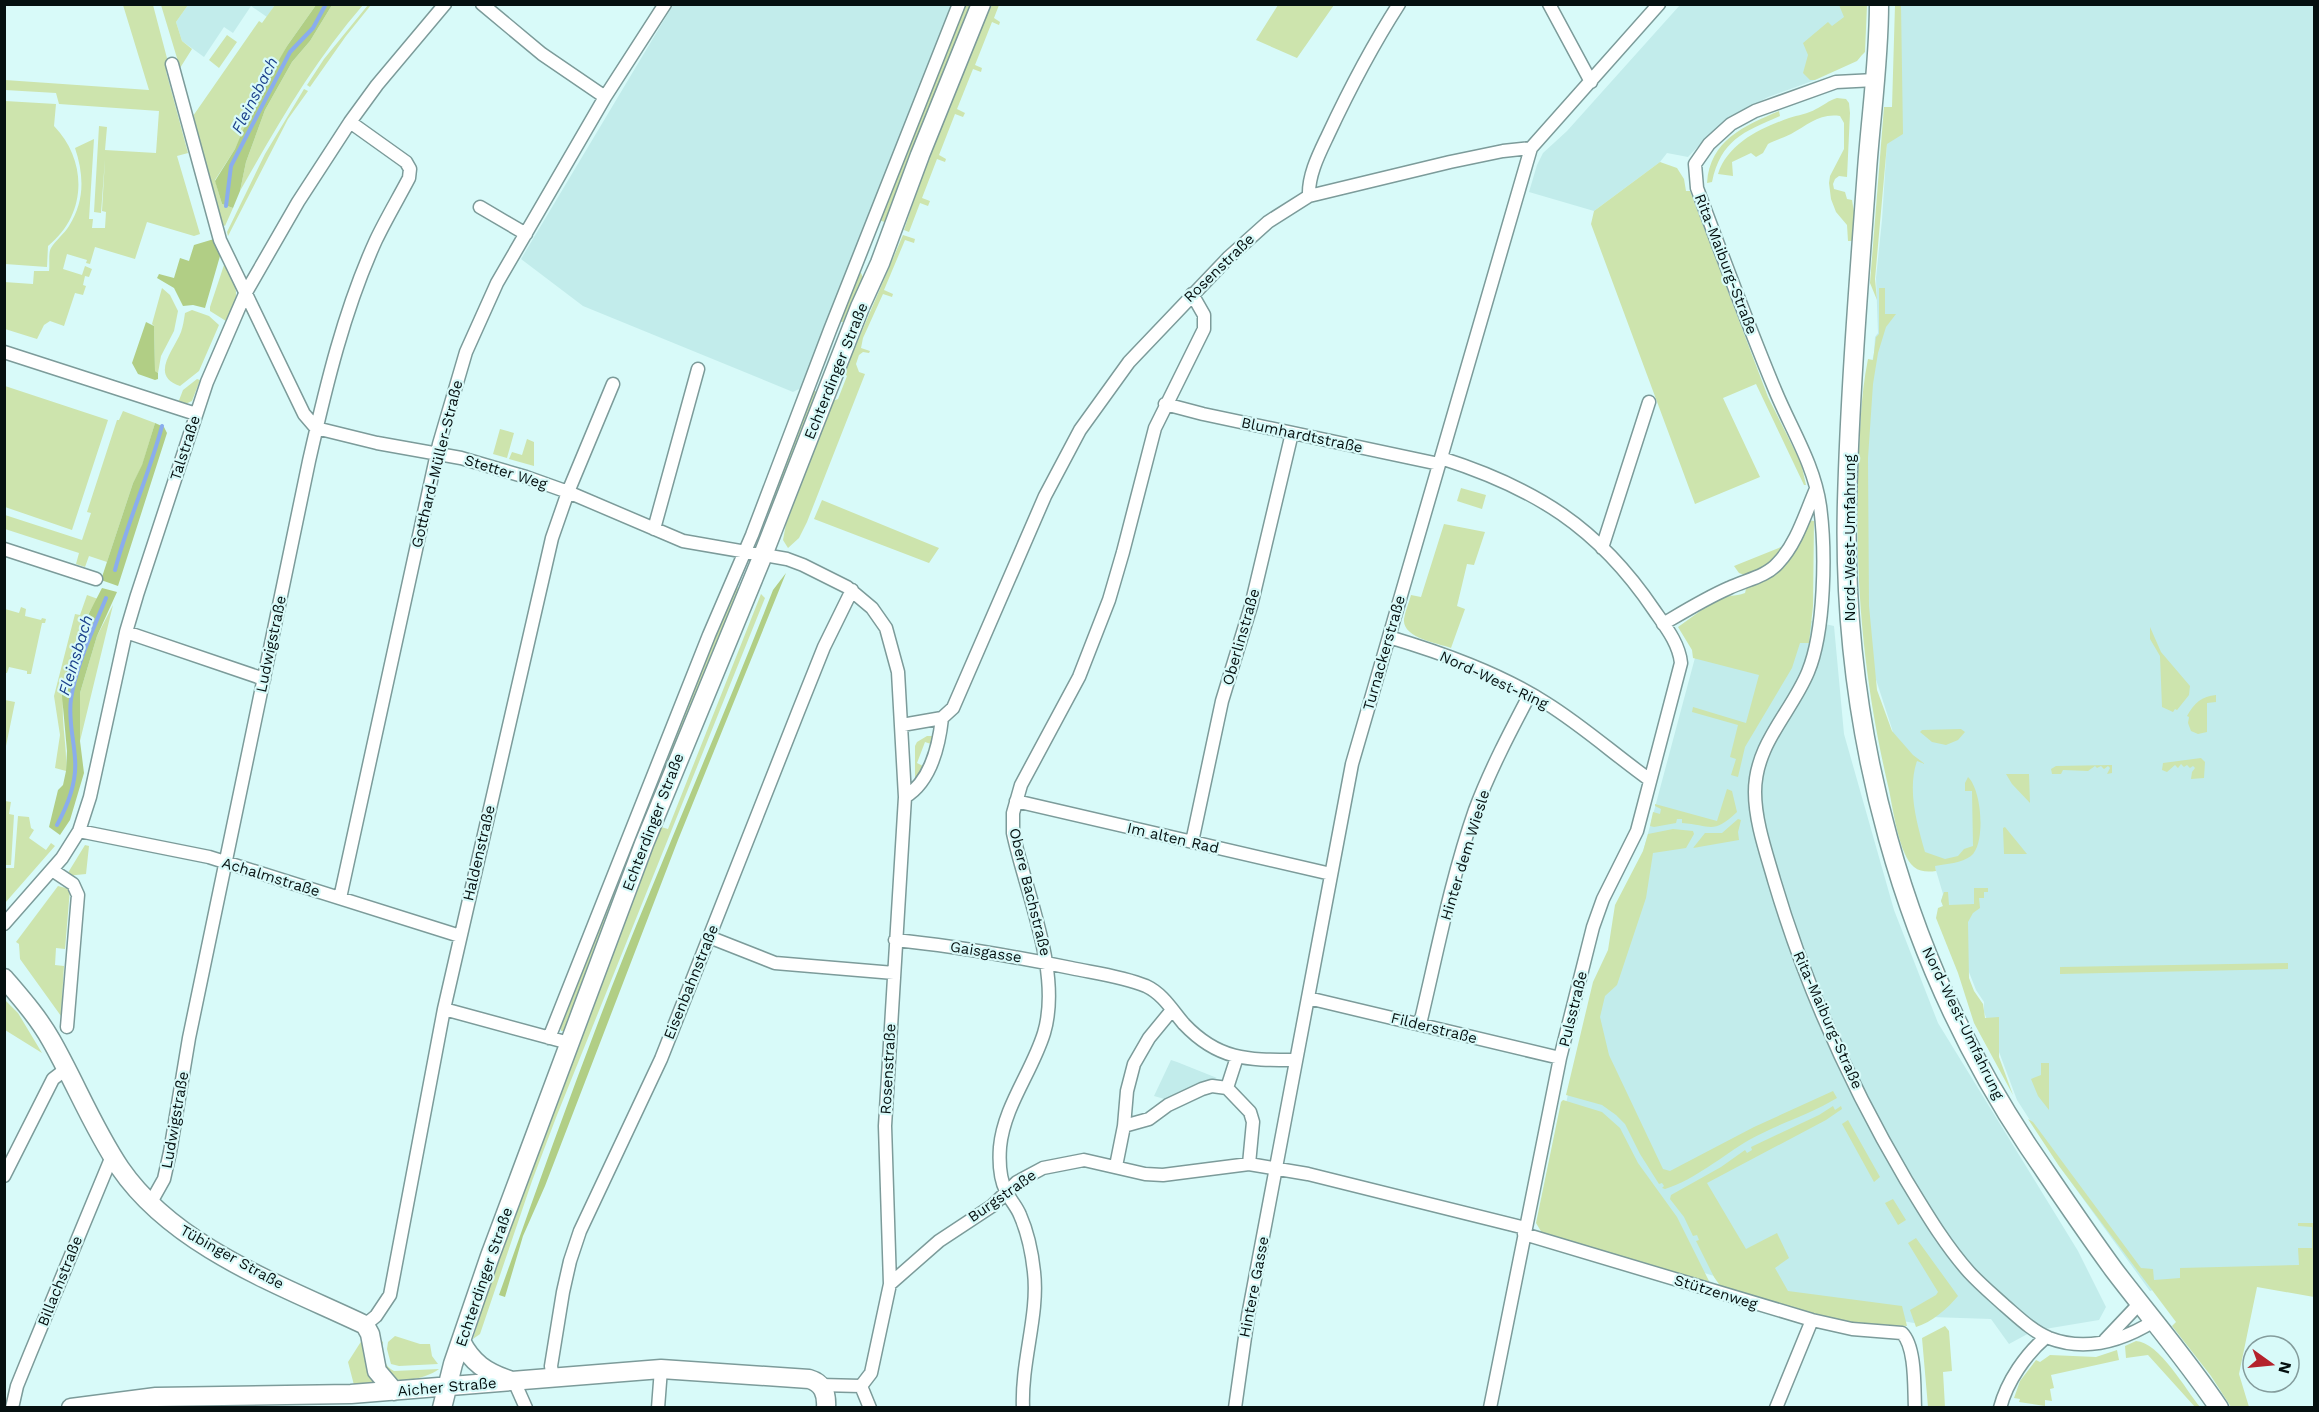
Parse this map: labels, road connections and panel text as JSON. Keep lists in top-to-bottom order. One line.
{"streets":{"main road":["Echterdinger Straße","Nord-West-Umfahrung","Tübinger Straße","Aicher Straße"],"street":["Rita-Maiburg-Straße","Rosenstraße","Blumhardtstraße","Talstraße","Gotthard-Müller-Straße","Stetter Weg","Oberlinstraße","Ludwigstraße","Turnackerstraße","Nord-West-Ring","Im alten Rad","Haldenstraße","Hinter dem Wiesle","Achalmstraße","Obere Bachstraße","Gaisgasse","Eisenbahnstraße","Pulsstraße","Filderstraße","Burgstraße","Billachstraße","Hintere Gasse","Stützenweg"]},"crossings":[["Rita-Maiburg-Straße","Nord-West-Umfahrung"],["Rosenstraße","Stetter Weg"],["Rosenstraße","Turnackerstraße"],["Rosenstraße","Obere Bachstraße"],["Rosenstraße","Gaisgasse"],["Rosenstraße","Burgstraße"],["Echterdinger Straße","Stetter Weg"],["Echterdinger Straße","Aicher Straße"],["Blumhardtstraße","Oberlinstraße"],["Blumhardtstraße","Turnackerstraße"],["Blumhardtstraße","Obere Bachstraße"],["Blumhardtstraße","Pulsstraße"],["Talstraße","Ludwigstraße"],["Talstraße","Achalmstraße"],["Gotthard-Müller-Straße","Stetter Weg"],["Gotthard-Müller-Straße","Achalmstraße"],["Stetter Weg","Ludwigstraße"],["Stetter Weg","Haldenstraße"],["Stetter Weg","Eisenbahnstraße"],["Oberlinstraße","Im alten Rad"],["Ludwigstraße","Achalmstraße"],["Ludwigstraße","Tübinger Straße"],["Turnackerstraße","Nord-West-Ring"],["Turnackerstraße","Im alten Rad"],["Turnackerstraße","Gaisgasse"],["Turnackerstraße","Filderstraße"],["Turnackerstraße","Burgstraße"],["Turnackerstraße","Hintere Gasse"],["Turnackerstraße","Stützenweg"],["Nord-West-Ring","Hinter dem Wiesle"],["Nord-West-Ring","Pulsstraße"],["Im alten Rad","Obere Bachstraße"],["Haldenstraße","Achalmstraße"],["Haldenstraße","Tübinger Straße"],["Hinter dem Wiesle","Filderstraße"],["Obere Bachstraße","Gaisgasse"],["Obere Bachstraße","Burgstraße"],["Eisenbahnstraße","Aicher Straße"],["Pulsstraße","Filderstraße"],["Pulsstraße","Stützenweg"],["Burgstraße","Hintere Gasse"],["Burgstraße","Stützenweg"],["Tübinger Straße","Billachstraße"],["Hintere Gasse","Stützenweg"]],"water":["Fleinsbach"],"north":"right"}
